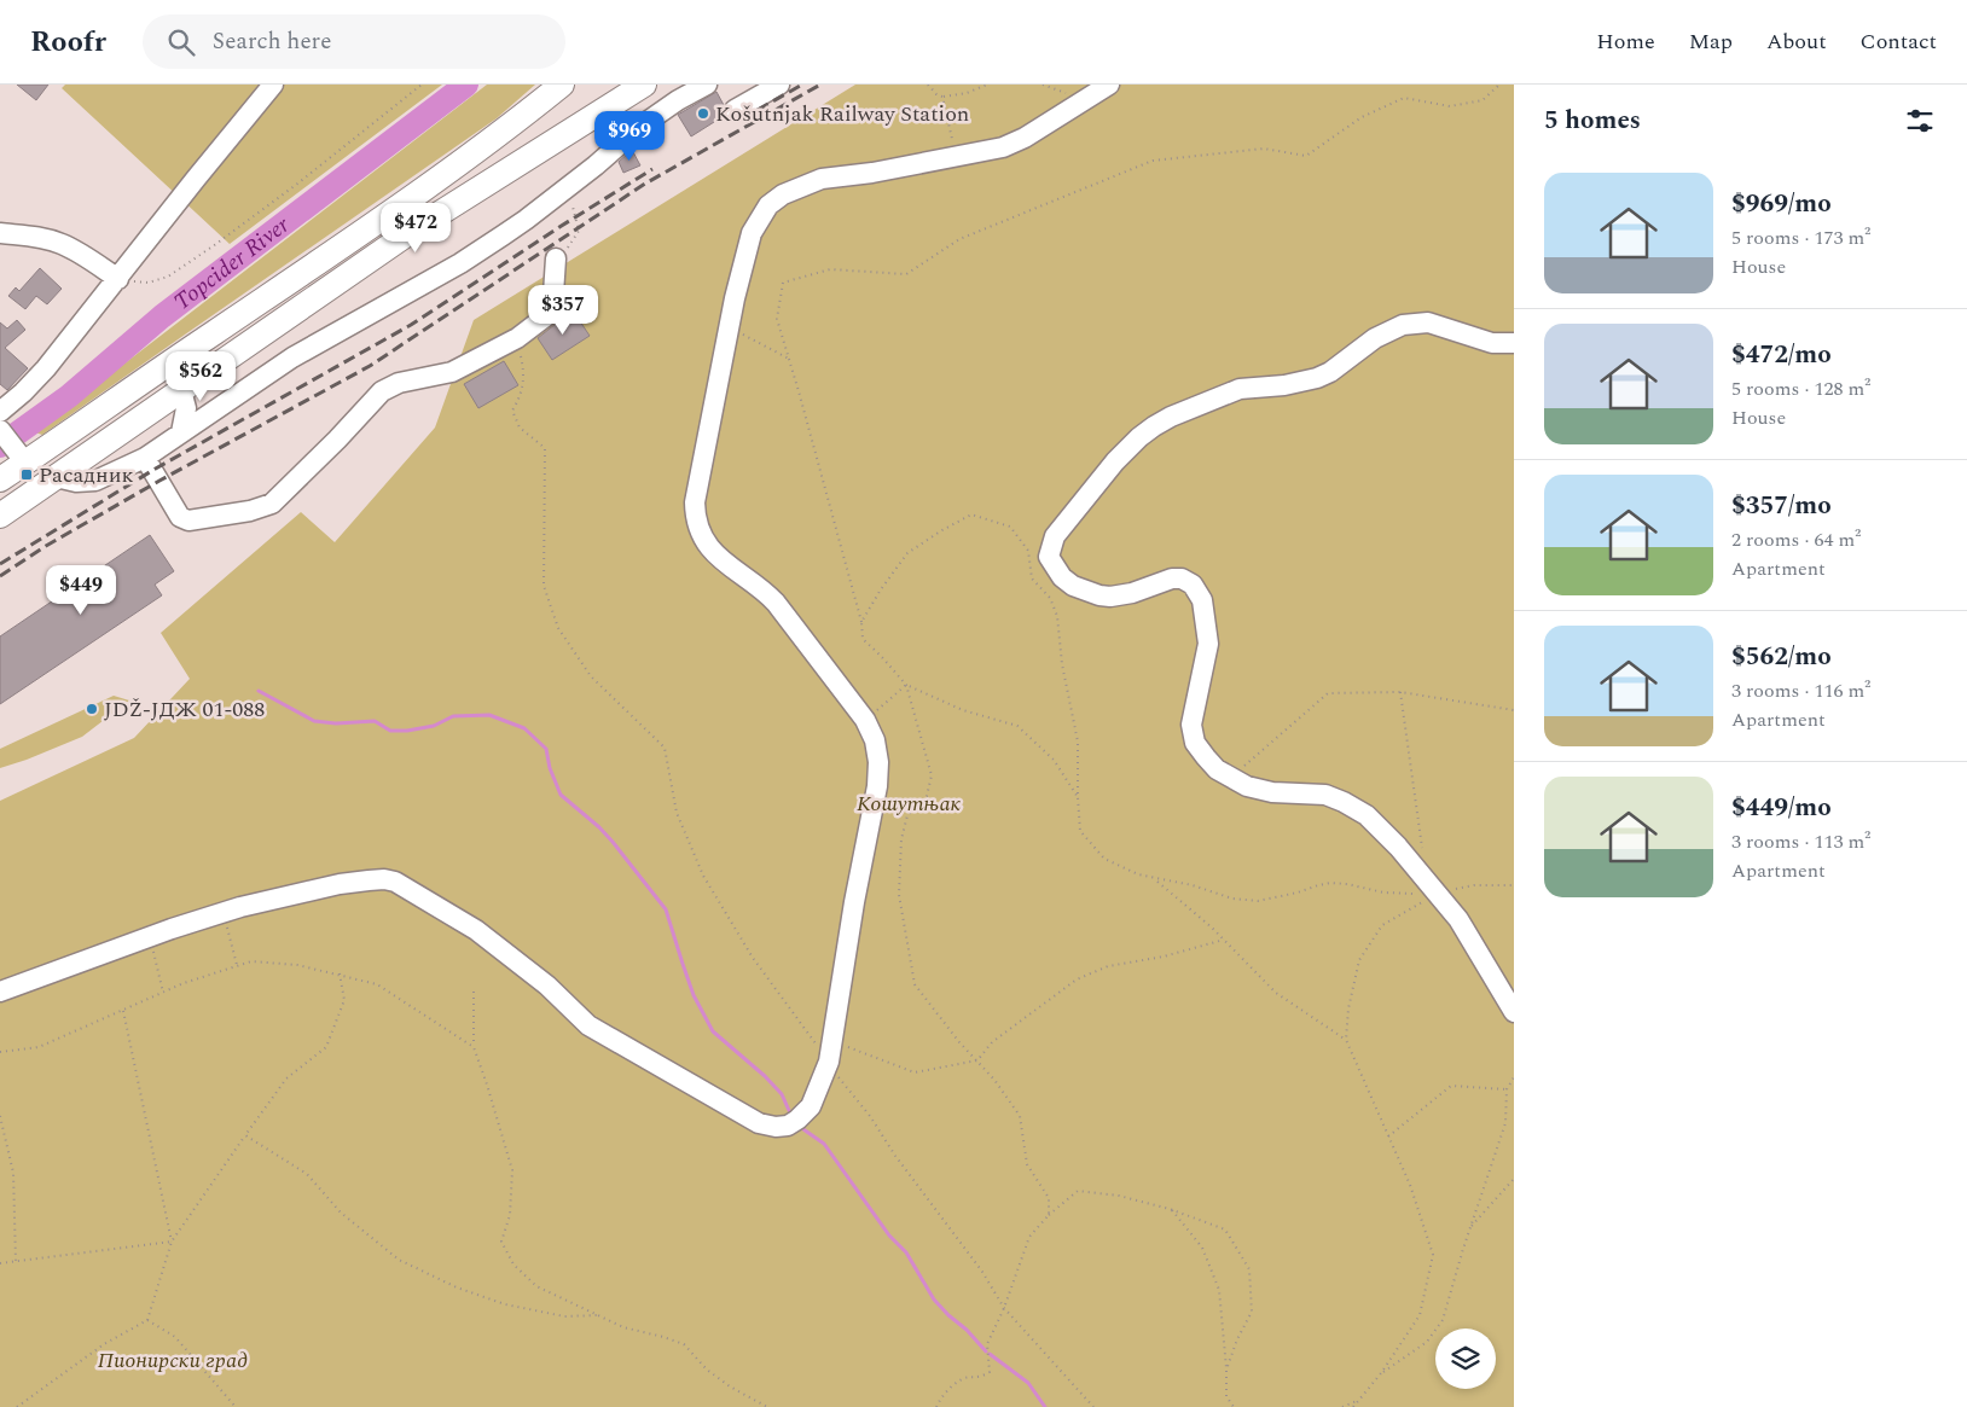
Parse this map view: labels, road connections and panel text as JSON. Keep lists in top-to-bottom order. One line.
{"water":["Topcider River"],"parks":["Кошутњак","Пионирски град"],"places":{"other":["Košutnjak Railway Station","JDŽ-JДЖ 01-088"],"transit":["Расадник"]},"page":{"header":"Roofr","search":"Search here","nav":["Home","Map","About","Contact"],"heading":"5 homes","price":["$969","$472","$357","$562","$449"],"list":[{"name":"$969/mo","note":"5 rooms · 173 m² · House"},{"name":"$472/mo","note":"5 rooms · 128 m² · House"},{"name":"$357/mo","note":"2 rooms · 64 m² · Apartment"},{"name":"$562/mo","note":"3 rooms · 116 m² · Apartment"},{"name":"$449/mo","note":"3 rooms · 113 m² · Apartment"}]}}
